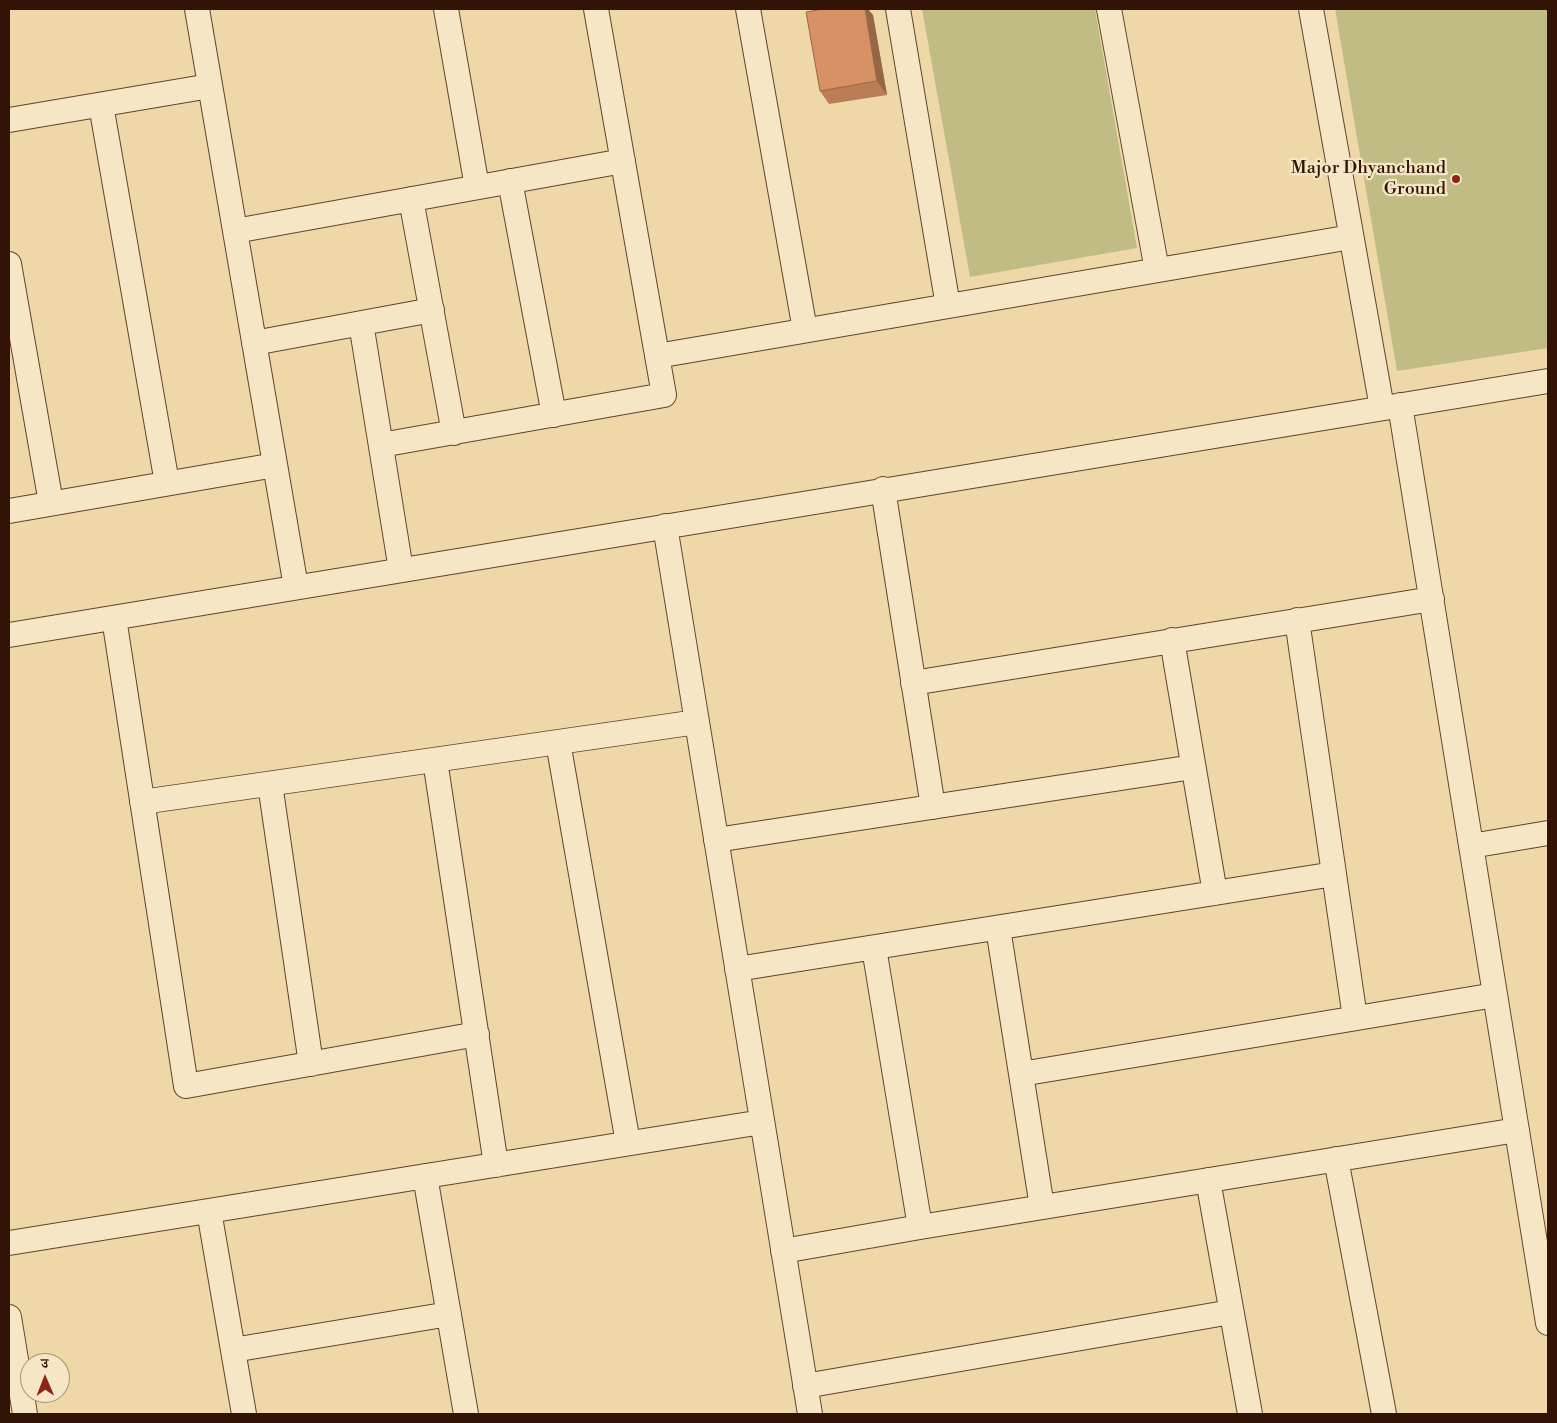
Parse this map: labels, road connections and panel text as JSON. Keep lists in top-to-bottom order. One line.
{"places":["Major Dhyanchand Ground"],"north":"top"}
